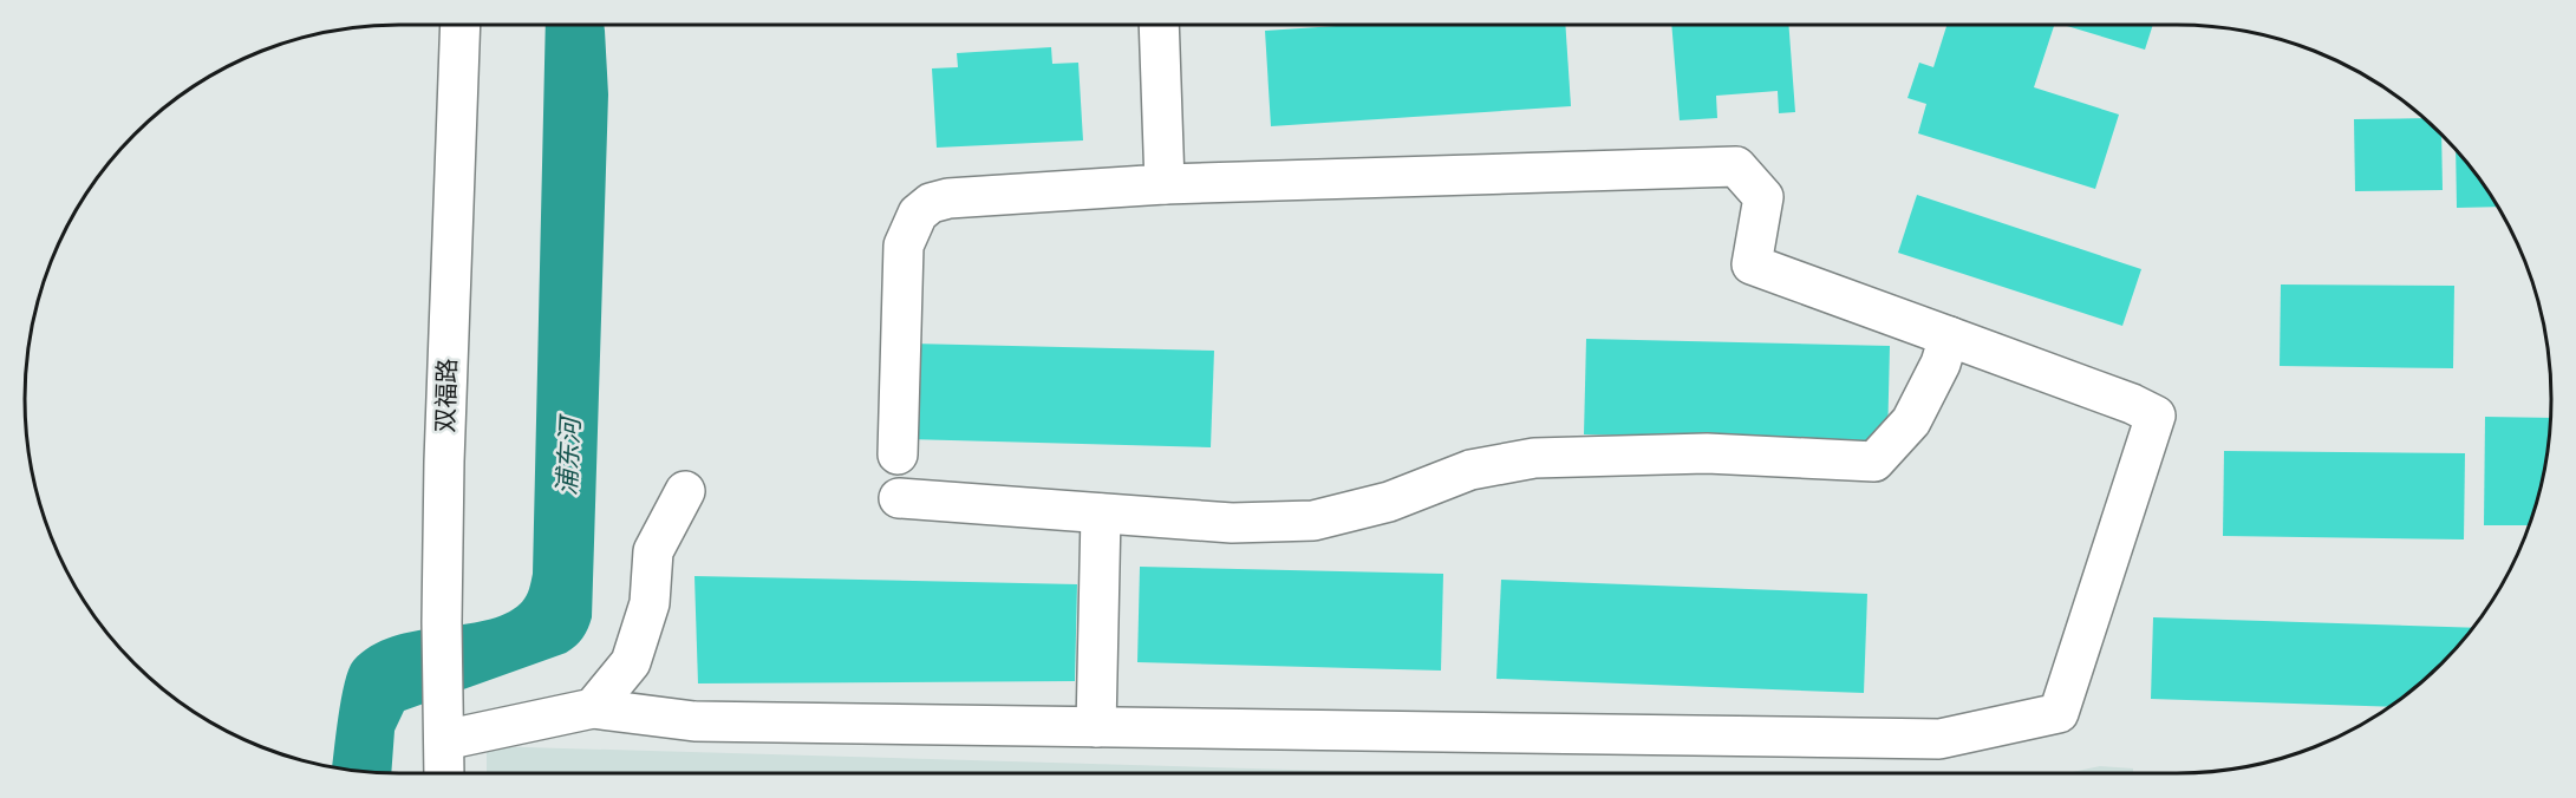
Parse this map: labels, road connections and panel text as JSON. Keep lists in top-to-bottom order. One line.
{"streets":{"street":["双福路"]},"water":["浦东河"]}
